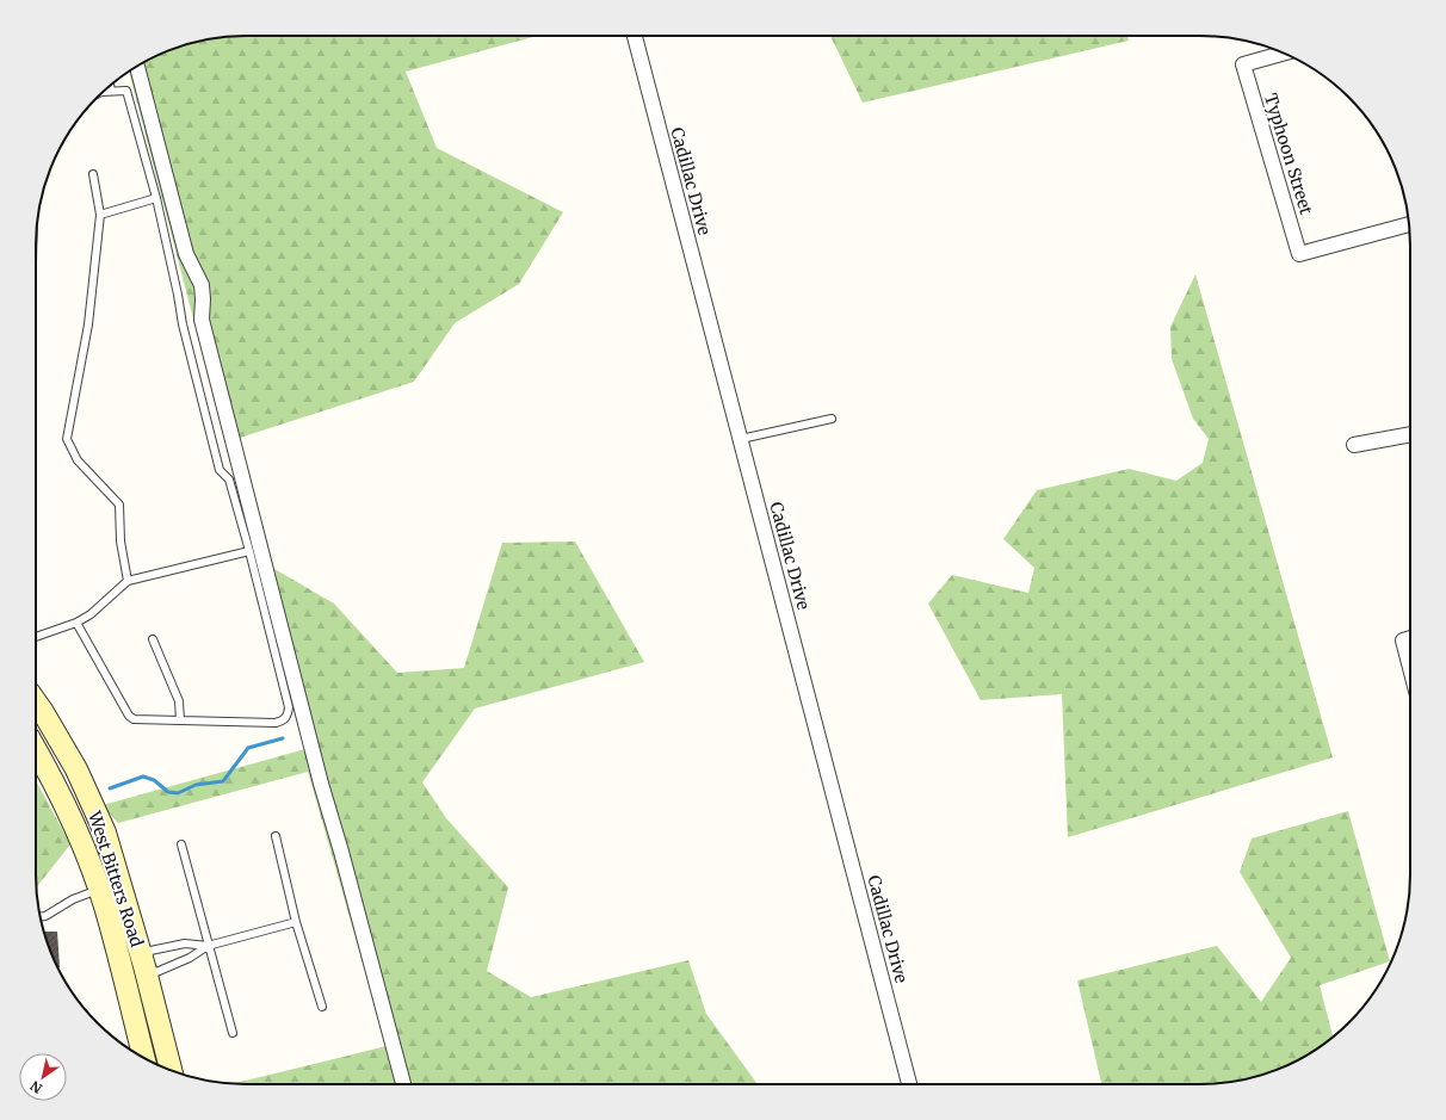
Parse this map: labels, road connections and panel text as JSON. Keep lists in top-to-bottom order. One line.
{"streets":{"main road":["West Bitters Road"],"street":["Typhoon Street","Cadillac Drive"]},"north":"bottom left"}
